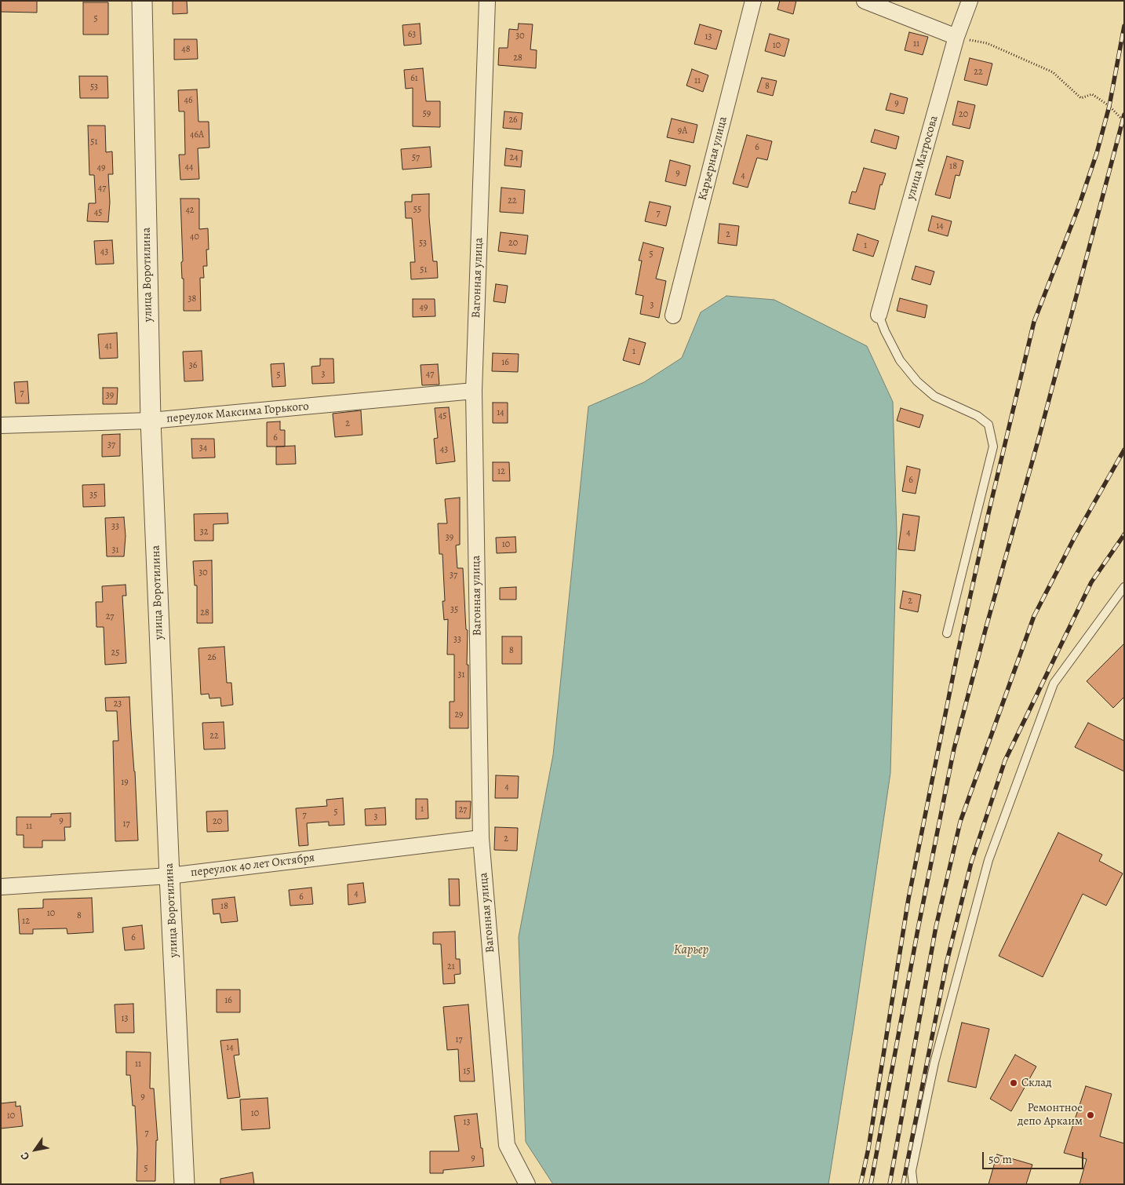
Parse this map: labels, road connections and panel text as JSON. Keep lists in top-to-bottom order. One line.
{"streets":{"street":["улица Матросова","Карьерная улица","улица Воротилина","Вагонная улица","переулок Максима Горького","переулок 40 лет Октября"]},"crossings":[["улица Воротилина","переулок Максима Горького"],["улица Воротилина","переулок 40 лет Октября"],["Вагонная улица","переулок Максима Горького"],["Вагонная улица","переулок 40 лет Октября"]],"water":["Карьер"],"places":["Склад","Ремонтное депо Аркаим"],"house_numbers":["5","63","30","13","11","10","48","28","22","61","11","8","53","46","9","59","20","26","9А","46А","51","6","57","24","18","44","49","9","4","47","22","55","42","45","7","14","2","40","53","20","1","43","5","51","38","3","49","41","1","16","36","3","47","5","7","39","14","45","2","6","37","34","43","12","6","35","33","32","4","39","10","31","30","37","2","35","28","27","33","8","25","26","31","23","29","22","19","4","1","27","5","7","3","9","20","17","11","2","4","6","18","10","8","12","6","21","16","13","17","14","11","15","9","10","10","13","7","9","5"],"scale_bar":"50 m","north":"bottom left"}
